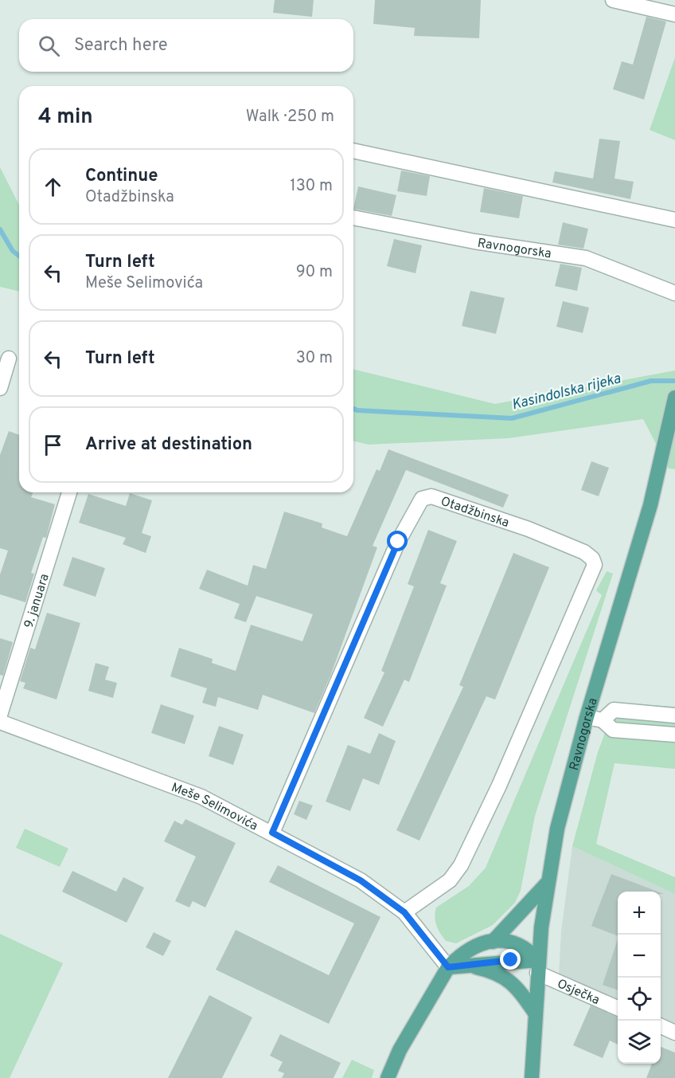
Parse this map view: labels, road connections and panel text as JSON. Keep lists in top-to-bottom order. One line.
{"streets":{"main road":["Ravnogorska"],"street":["Otadžbinska","9. januara","Meše Selimovića","Osječka"]},"crossings":[["Ravnogorska","Osječka"],["Otadžbinska","Meše Selimovića"]],"water":["Kasindolska rijeka"],"page":{"search":"Search here","heading":["4 min","Walk · 250 m"],"list":[["Continue","Otadžbinska","130 m"],["Turn left","Meše Selimovića","90 m"],["Turn left","30 m"],"Arrive at destination"],"map_buttons":["+","−"]}}
